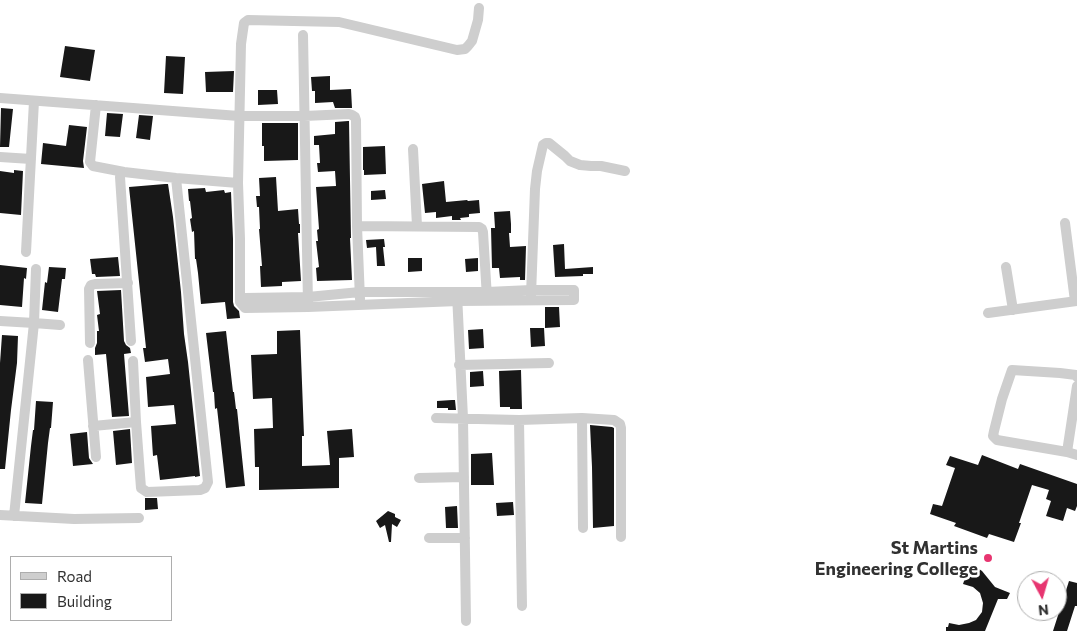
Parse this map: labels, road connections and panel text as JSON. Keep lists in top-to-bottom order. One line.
{"places":["St Martins Engineering College"],"legend":["Road","Building"],"north":"bottom"}
